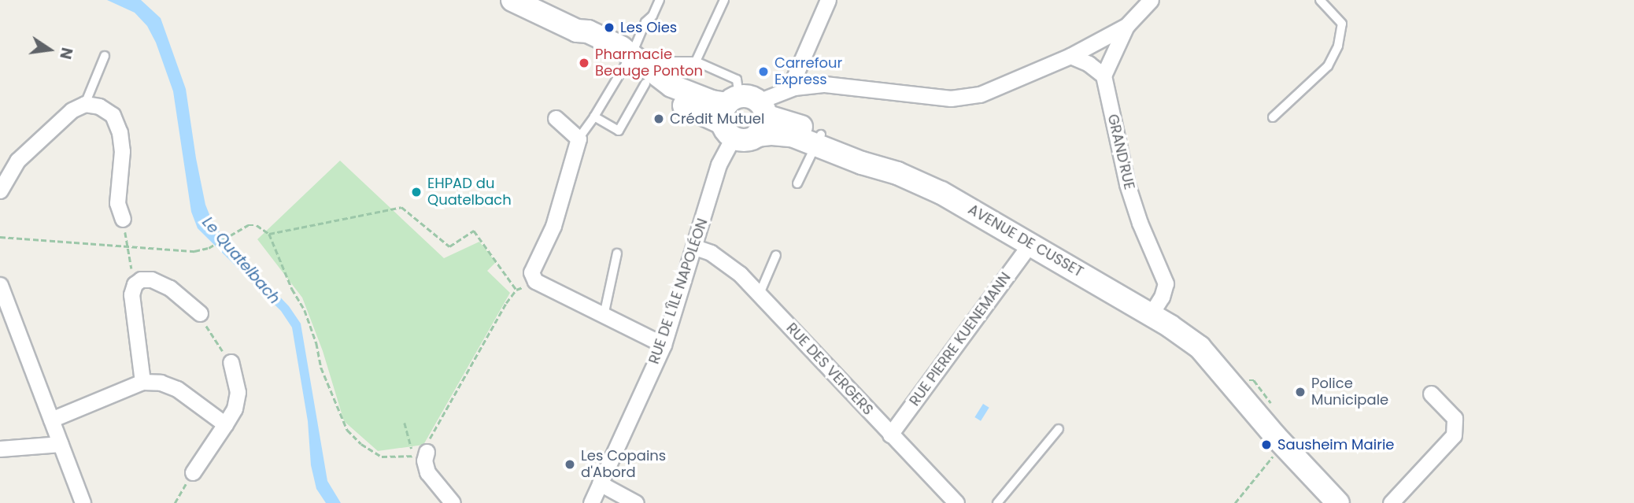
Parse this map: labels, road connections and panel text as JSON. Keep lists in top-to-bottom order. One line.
{"streets":{"main road":["AVENUE DE CUSSET"],"street":["GRAND'RUE","RUE DE L'ÎLE NAPOLÉON","RUE PIERRE KUENEMANN","RUE DES VERGERS"]},"crossings":[["GRAND'RUE","AVENUE DE CUSSET"],["AVENUE DE CUSSET","RUE DE L'ÎLE NAPOLÉON"],["AVENUE DE CUSSET","RUE PIERRE KUENEMANN"],["RUE DE L'ÎLE NAPOLÉON","RUE DES VERGERS"],["RUE PIERRE KUENEMANN","RUE DES VERGERS"]],"water":["Le Quatelbach"],"places":["Les Oies","Pharmacie Beauge Ponton","Carrefour Express","Crédit Mutuel","EHPAD du Quatelbach","Police Municipale","Sausheim Mairie","Les Copains d'Abord"],"north":"right"}
